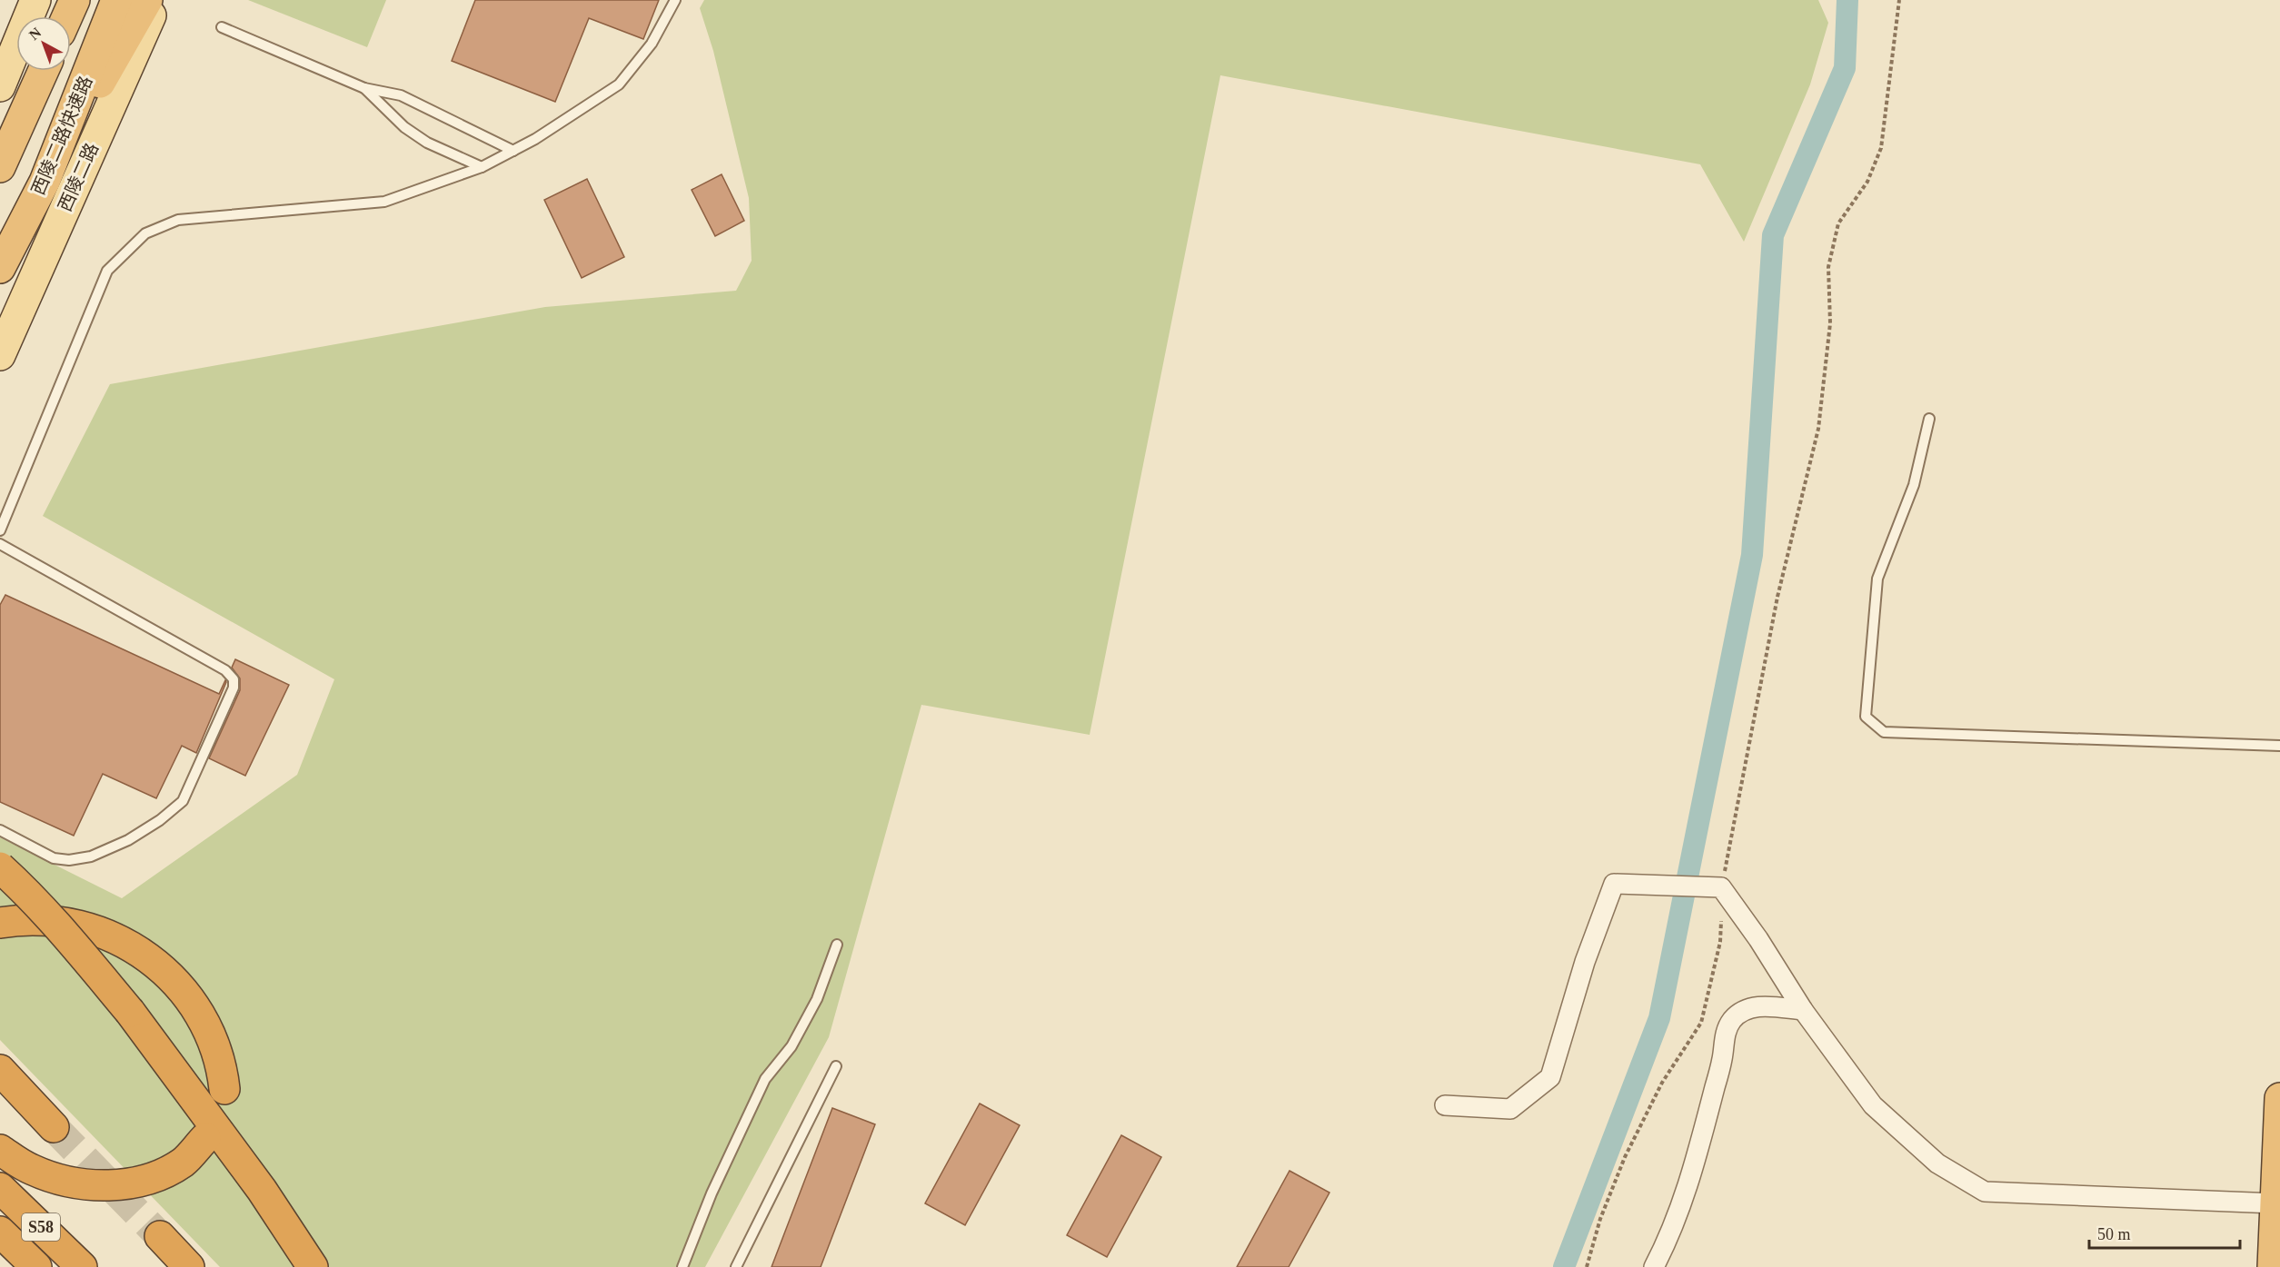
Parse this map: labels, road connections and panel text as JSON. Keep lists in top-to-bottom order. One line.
{"streets":{"highway":["西陵二路快速路","S58"],"main road":["西陵二路"]},"scale_bar":"50 m","north":"top left"}
